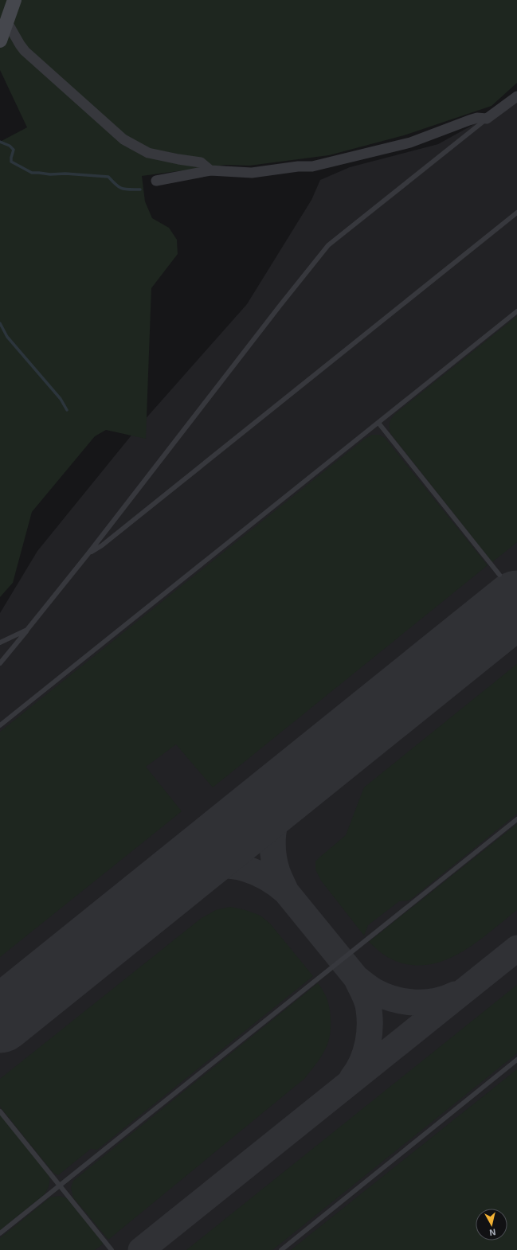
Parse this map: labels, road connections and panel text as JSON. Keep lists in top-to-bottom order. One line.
{"north":"bottom"}
